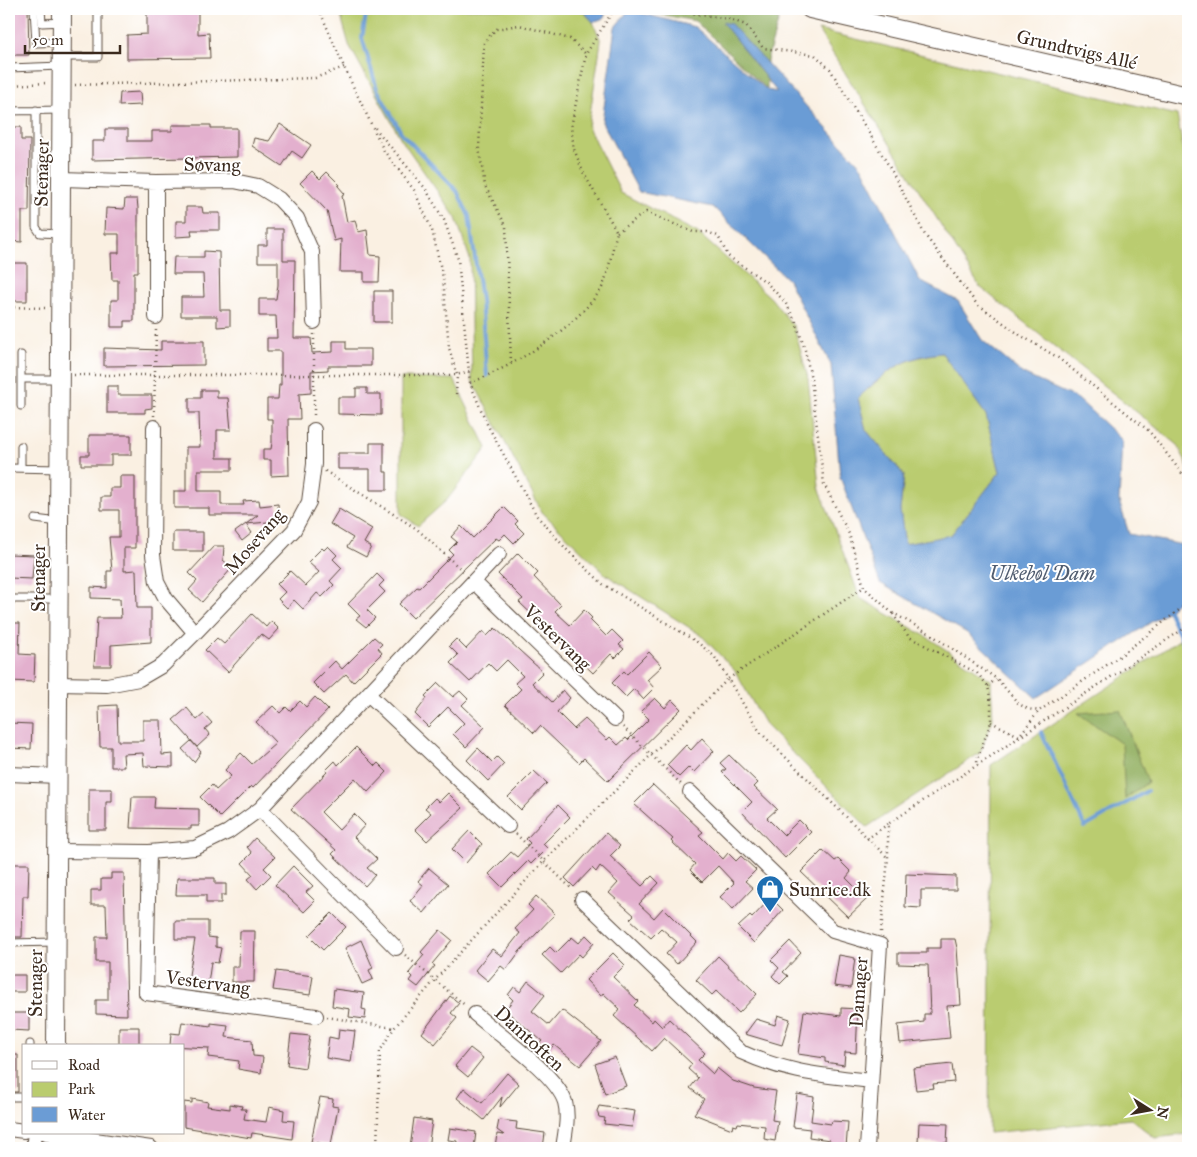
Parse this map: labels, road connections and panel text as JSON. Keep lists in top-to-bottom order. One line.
{"streets":{"street":["Grundtvigs Allé","Søvang","Stenager","Mosevang","Vestervang","Damager","Damtoften"]},"crossings":[["Søvang","Stenager"],["Stenager","Mosevang"]],"water":["Ulkebøl Dam"],"places":{"shop":["Sunrice.dk"]},"legend":["Road","Park","Water"],"scale_bar":"50 m","north":"right"}
